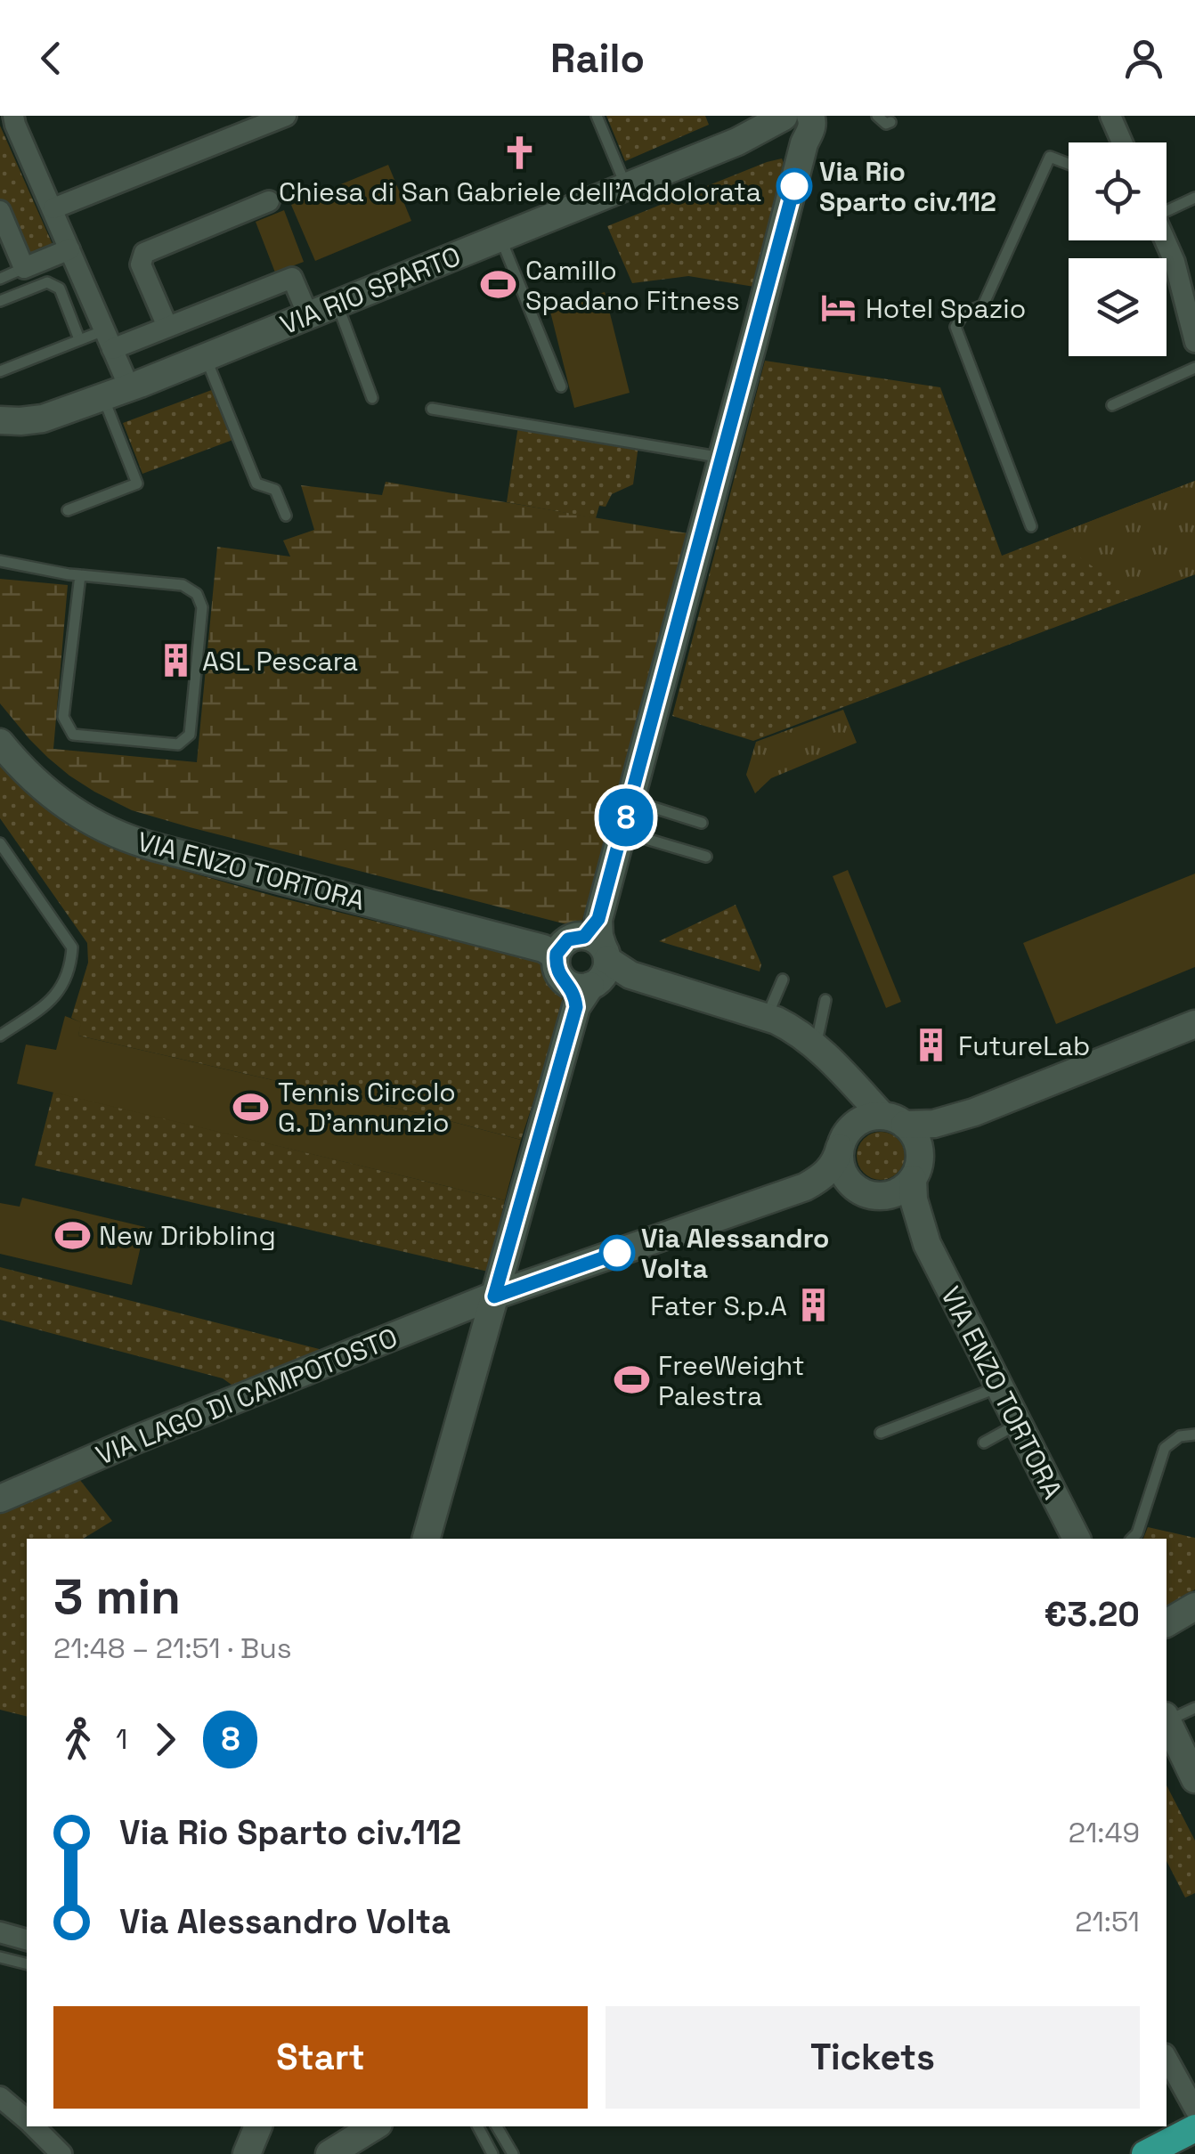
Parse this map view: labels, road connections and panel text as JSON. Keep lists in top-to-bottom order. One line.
{"streets":{"street":["VIA RIO SPARTO","VIA ENZO TORTORA","VIA LAGO DI CAMPOTOSTO"]},"places":{"church":["Chiesa di San Gabriele dell'Addolorata"],"other":["Via Rio Sparto civ.112","Via Alessandro Volta"],"sports":["Camillo Spadano Fitness","Tennis Circolo G. D'annunzio","New Dribbling","FreeWeight Palestra"],"hotel":["Hotel Spazio"],"building":["ASL Pescara","FutureLab","Fater S.p.A"]},"lines":["bus line 8"],"page":{"header":"Railo","on_map":"8","heading":["3 min","21:48 – 21:51 · Bus","€3.20"],"legs":["1","8"],"list":[{"name":"Via Rio Sparto civ.112","value":"21:49"},{"name":"Via Alessandro Volta","value":"21:51"}],"buttons":["Start","Tickets"]}}
